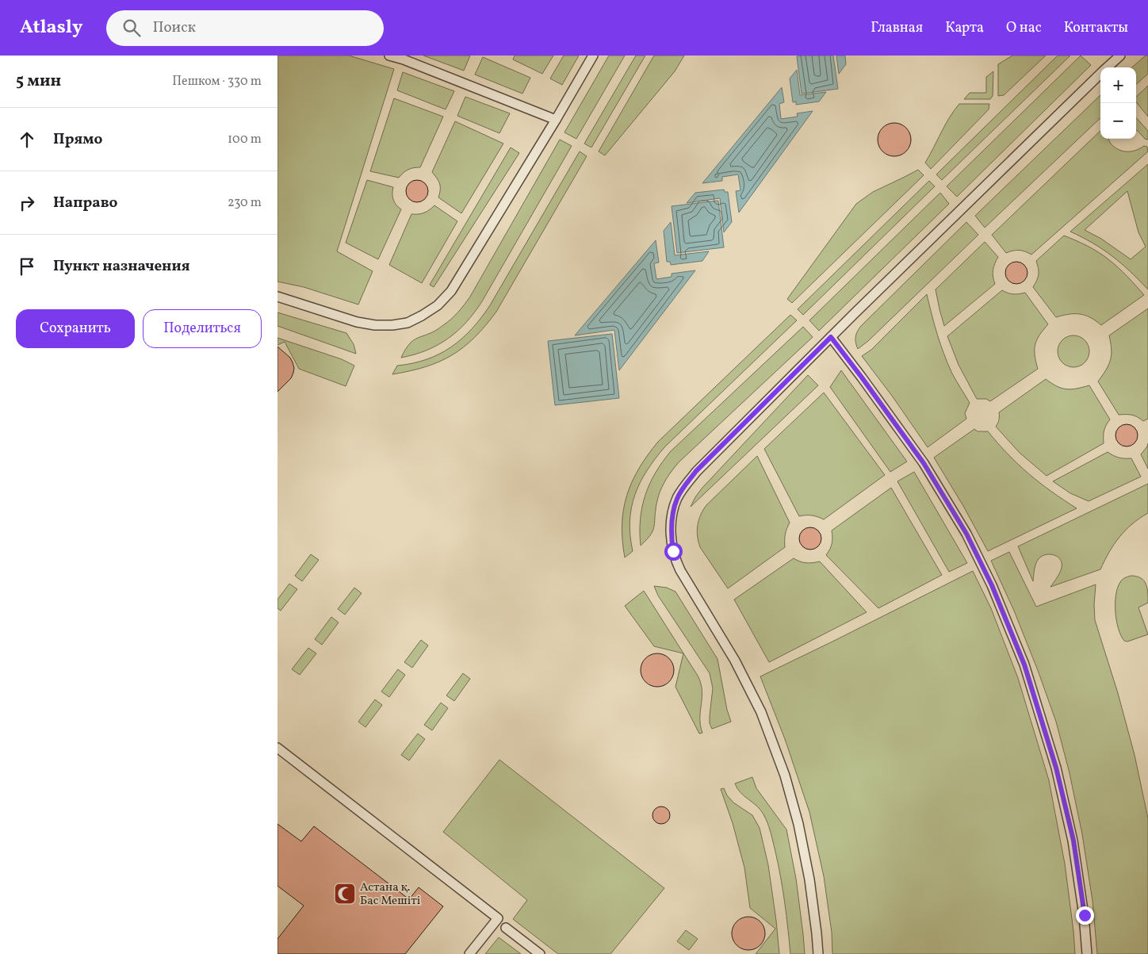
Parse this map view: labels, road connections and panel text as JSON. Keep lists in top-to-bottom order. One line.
{"places":{"mosque":["Астана қ. Бас Мешіті"]},"page":{"header":"Atlasly","search":"Поиск","nav":["Главная","Карта","О нас","Контакты"],"heading":["5 мин","Пешком · 330 m"],"map_buttons":["+","−"],"list":[["Прямо","100 m"],["Направо","230 m"],"Пункт назначения"],"buttons":["Сохранить","Поделиться"]}}
